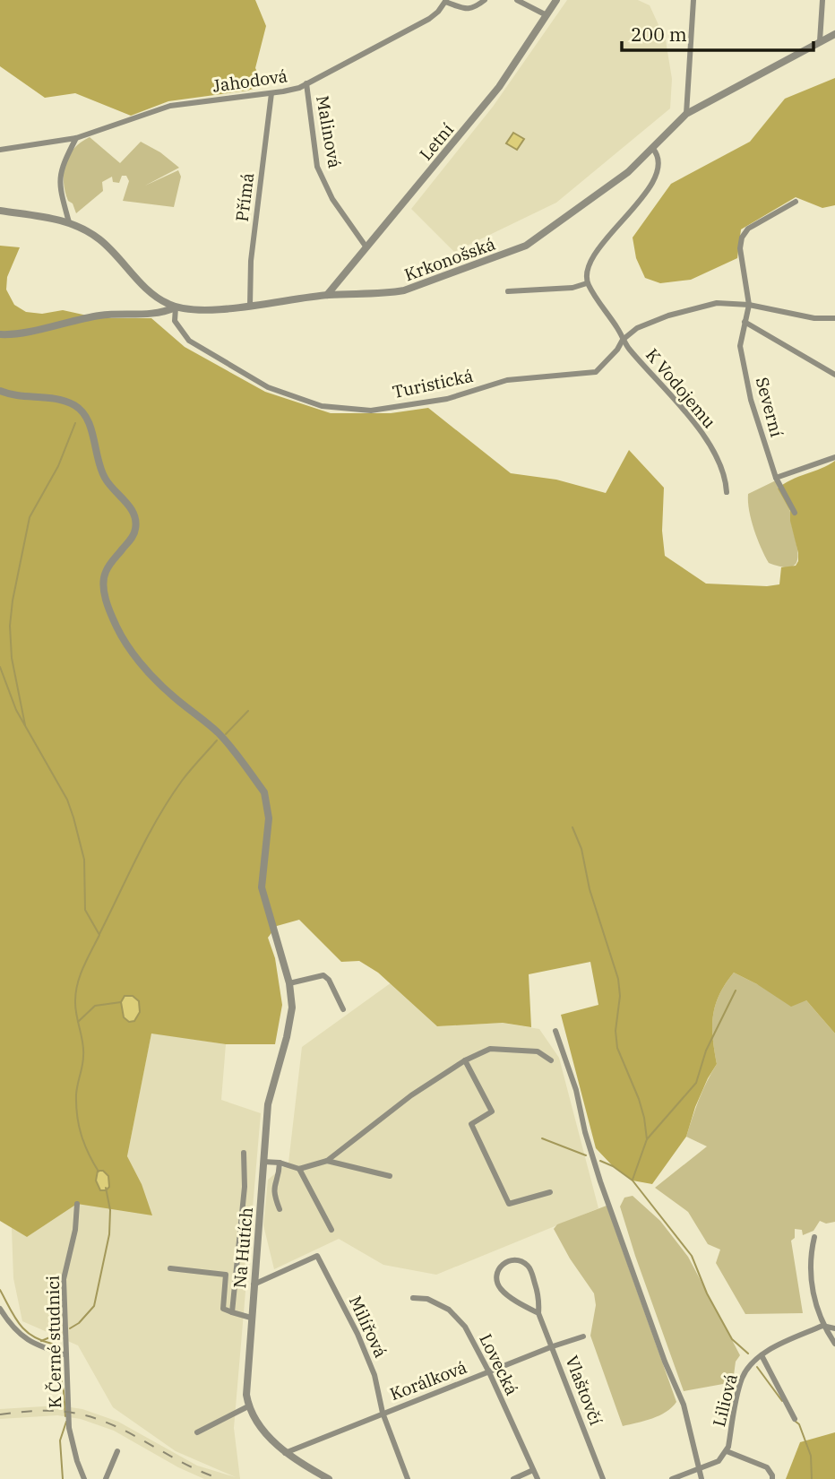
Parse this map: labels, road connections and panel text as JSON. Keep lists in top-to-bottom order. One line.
{"streets":{"street":["Jahodová","Malinová","Letní","Přímá","Krkonošská","Turistická","K Vodojemu","Severní","Na Hutích","Milířová","K Černé studnici","Lovecká","Korálková","Vlaštovčí","Liliová"]},"crossings":[["Jahodová","Malinová"],["Jahodová","Přímá"],["Malinová","Letní"],["Letní","Krkonošská"],["Přímá","Krkonošská"],["Krkonošská","Turistická"],["Turistická","K Vodojemu"],["Turistická","Severní"],["Na Hutích","Milířová"],["Milířová","Korálková"],["Lovecká","Korálková"],["Korálková","Vlaštovčí"]],"scale_bar":"200 m"}
